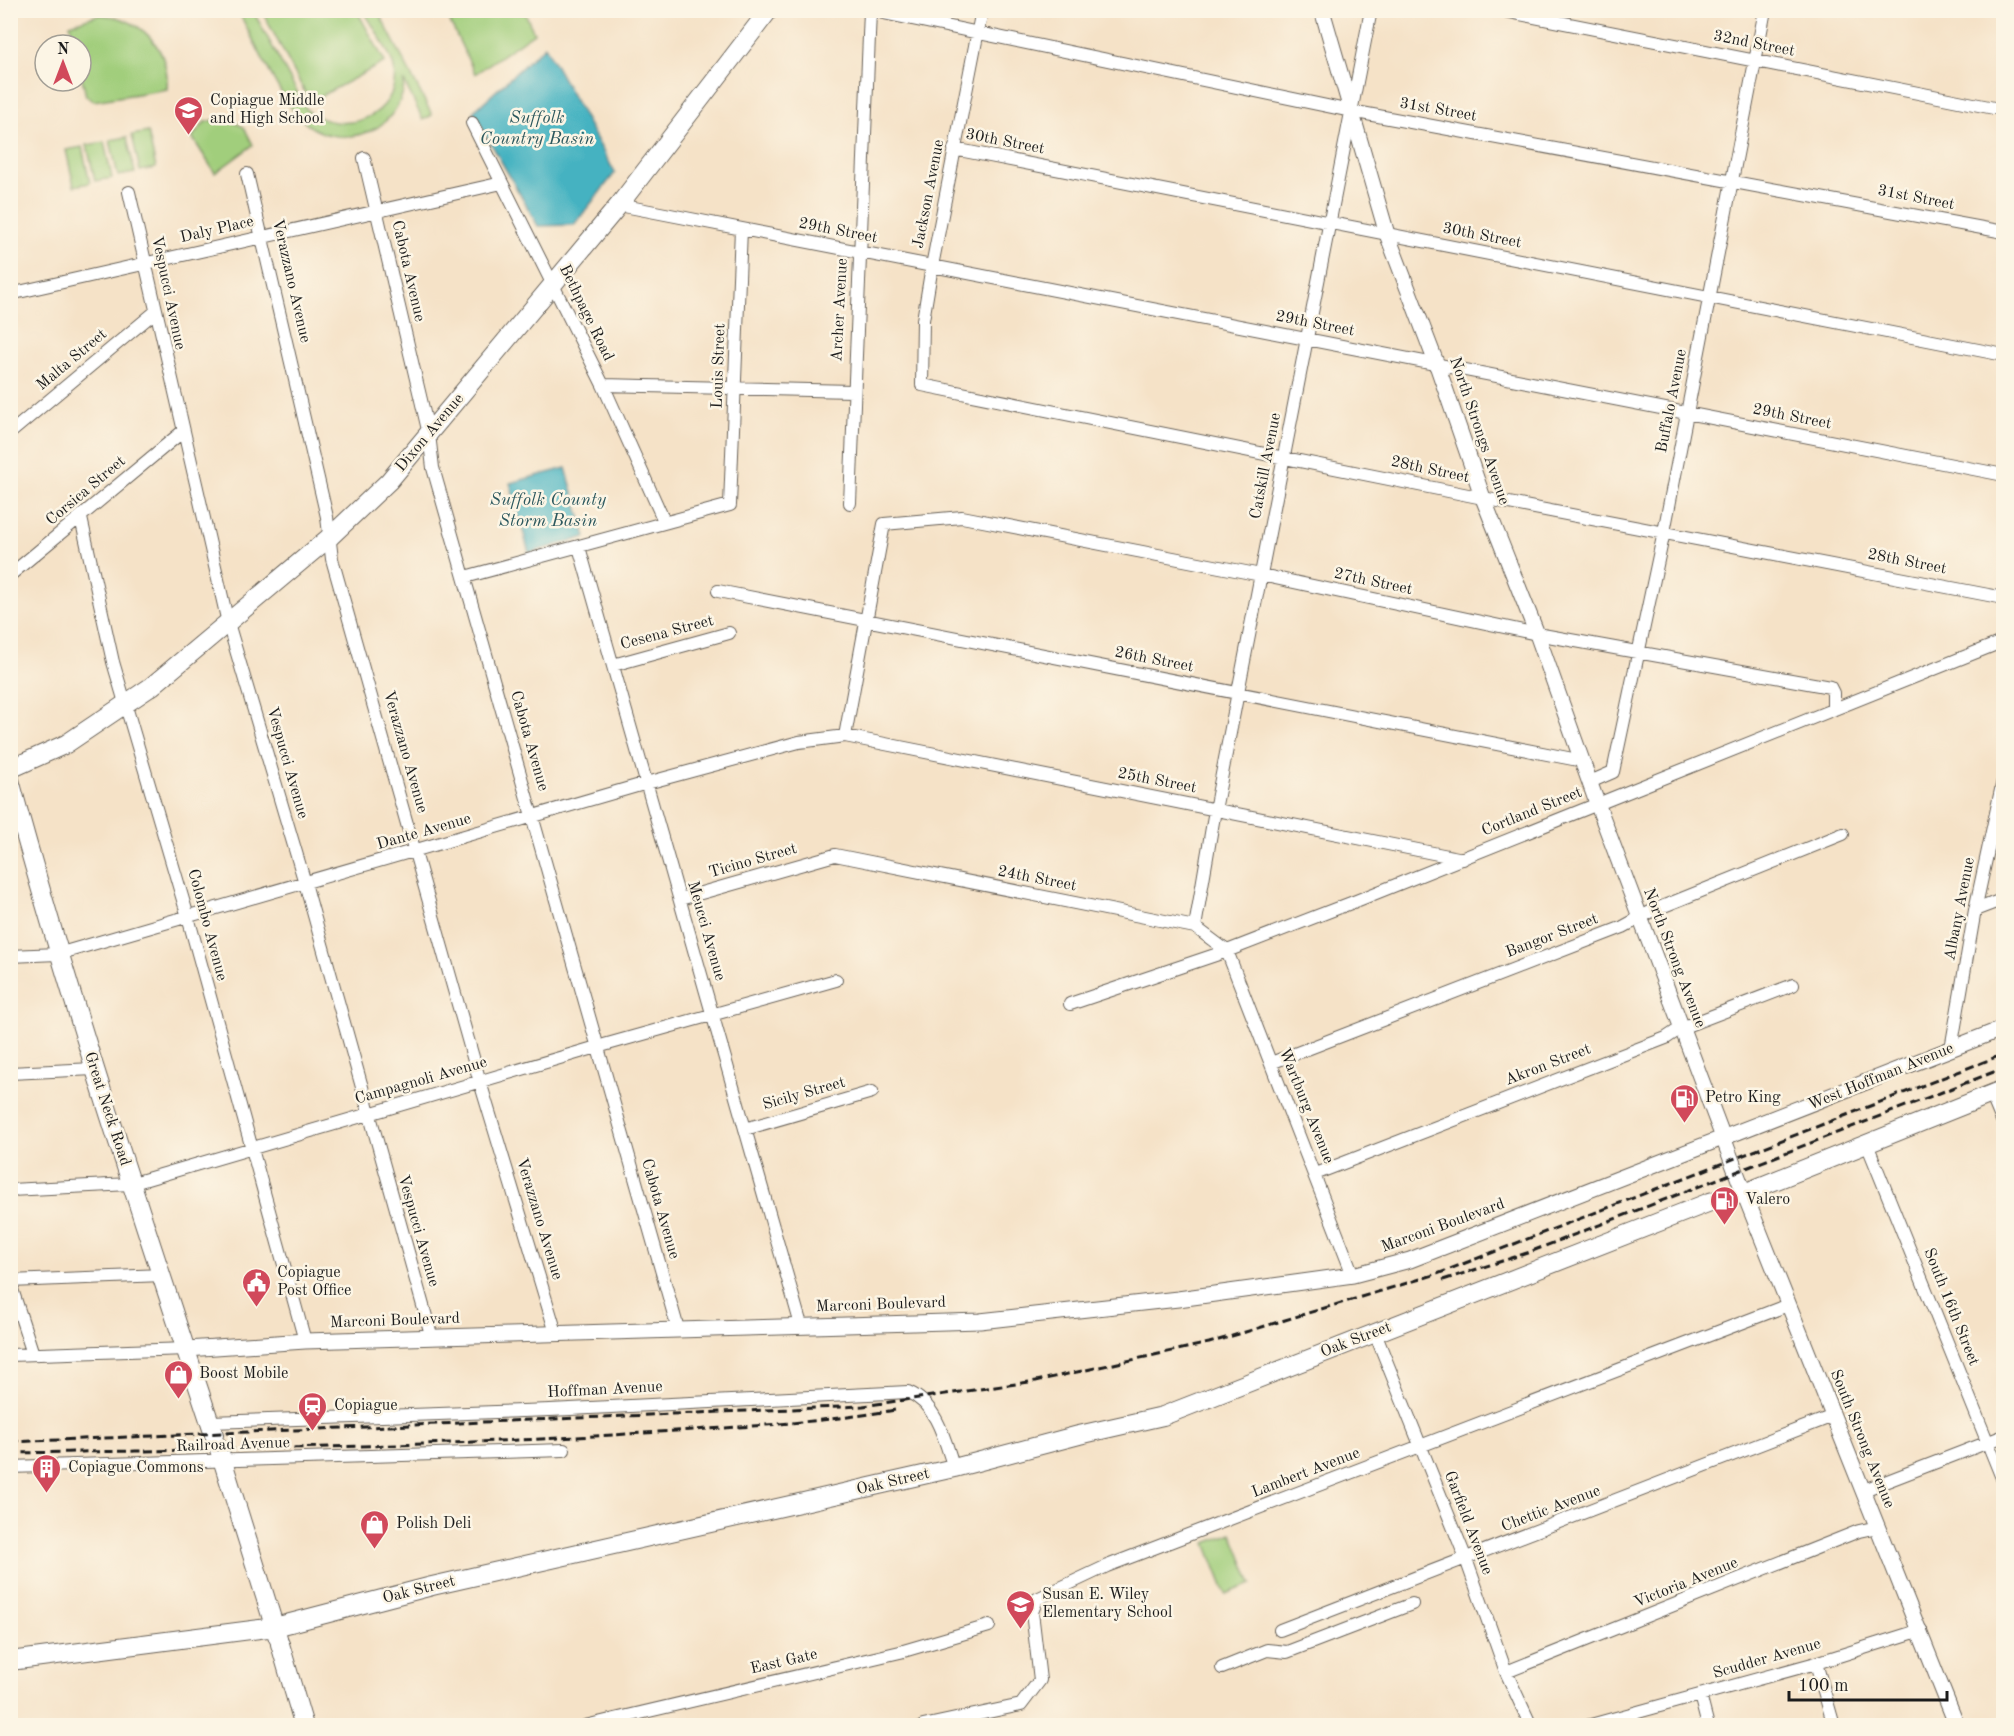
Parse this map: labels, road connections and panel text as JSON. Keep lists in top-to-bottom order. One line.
{"streets":{"main road":["Dixon Avenue","Great Neck Road","Oak Street"],"street":["32nd Street","31st Street","30th Street","Jackson Avenue","Daly Place","29th Street","Cabota Avenue","Verazzano Avenue","Vespucci Avenue","Archer Avenue","Bethpage Road","Malta Street","Louis Street","Buffalo Avenue","North Strongs Avenue","Catskill Avenue","28th Street","Corsica Street","27th Street","Cesena Street","26th Street","25th Street","Cortland Street","Dante Avenue","Ticino Street","24th Street","Albany Avenue","Colombo Avenue","Meucci Avenue","Bangor Street","North Strong Avenue","Akron Street","West Hoffman Avenue","Campagnoli Avenue","Sicily Street","Wartburg Avenue","Marconi Boulevard","South 16th Street","Hoffman Avenue","South Strong Avenue","Railroad Avenue","Lambert Avenue","Chettic Avenue","Garfield Avenue","Victoria Avenue","Scudder Avenue","East Gate"]},"crossings":[["32nd Street","Buffalo Avenue"],["31st Street","Jackson Avenue"],["31st Street","Archer Avenue"],["31st Street","Buffalo Avenue"],["31st Street","North Strongs Avenue"],["31st Street","Catskill Avenue"],["30th Street","Jackson Avenue"],["30th Street","Buffalo Avenue"],["30th Street","North Strongs Avenue"],["30th Street","Catskill Avenue"],["Jackson Avenue","29th Street"],["Jackson Avenue","28th Street"],["Daly Place","Cabota Avenue"],["Daly Place","Verazzano Avenue"],["Daly Place","Vespucci Avenue"],["Daly Place","Bethpage Road"],["29th Street","Archer Avenue"],["29th Street","Louis Street"],["29th Street","Buffalo Avenue"],["29th Street","North Strongs Avenue"],["29th Street","Dixon Avenue"],["29th Street","Catskill Avenue"],["Cabota Avenue","Dixon Avenue"],["Cabota Avenue","Dante Avenue"],["Cabota Avenue","Campagnoli Avenue"],["Cabota Avenue","Marconi Boulevard"],["Verazzano Avenue","Dixon Avenue"],["Verazzano Avenue","Dante Avenue"],["Verazzano Avenue","Campagnoli Avenue"],["Verazzano Avenue","Marconi Boulevard"],["Vespucci Avenue","Malta Street"],["Vespucci Avenue","Dixon Avenue"],["Vespucci Avenue","Corsica Street"],["Vespucci Avenue","Dante Avenue"],["Vespucci Avenue","Campagnoli Avenue"],["Vespucci Avenue","Marconi Boulevard"],["Bethpage Road","Louis Street"],["Bethpage Road","Dixon Avenue"],["Buffalo Avenue","28th Street"],["Buffalo Avenue","27th Street"],["Buffalo Avenue","North Strong Avenue"],["North Strongs Avenue","Catskill Avenue"],["North Strongs Avenue","28th Street"],["North Strongs Avenue","27th Street"],["North Strongs Avenue","26th Street"],["North Strongs Avenue","North Strong Avenue"],["Dixon Avenue","Colombo Avenue"],["Catskill Avenue","28th Street"],["Catskill Avenue","27th Street"],["Catskill Avenue","26th Street"],["Catskill Avenue","25th Street"],["Catskill Avenue","24th Street"],["Corsica Street","Colombo Avenue"],["27th Street","26th Street"],["27th Street","Cortland Street"],["Cesena Street","Meucci Avenue"],["26th Street","North Strong Avenue"],["25th Street","Cortland Street"],["25th Street","Dante Avenue"],["Cortland Street","24th Street"],["Cortland Street","North Strong Avenue"],["Cortland Street","Wartburg Avenue"],["Dante Avenue","Colombo Avenue"],["Dante Avenue","Meucci Avenue"],["Dante Avenue","Great Neck Road"],["Ticino Street","24th Street"],["Ticino Street","Meucci Avenue"],["24th Street","Wartburg Avenue"],["Albany Avenue","West Hoffman Avenue"],["Colombo Avenue","Campagnoli Avenue"],["Colombo Avenue","Marconi Boulevard"],["Meucci Avenue","Campagnoli Avenue"],["Meucci Avenue","Sicily Street"],["Meucci Avenue","Marconi Boulevard"],["Bangor Street","North Strong Avenue"],["Bangor Street","Wartburg Avenue"],["North Strong Avenue","Akron Street"],["North Strong Avenue","West Hoffman Avenue"],["North Strong Avenue","Marconi Boulevard"],["North Strong Avenue","South Strong Avenue"],["Akron Street","Wartburg Avenue"],["West Hoffman Avenue","Marconi Boulevard"],["Campagnoli Avenue","Great Neck Road"],["Wartburg Avenue","Marconi Boulevard"],["Great Neck Road","Marconi Boulevard"],["Great Neck Road","Oak Street"],["Great Neck Road","Hoffman Avenue"],["Great Neck Road","Railroad Avenue"],["Oak Street","Hoffman Avenue"],["Oak Street","South Strong Avenue"],["Oak Street","Garfield Avenue"],["Hoffman Avenue","Railroad Avenue"],["South Strong Avenue","Lambert Avenue"],["South Strong Avenue","Chettic Avenue"],["South Strong Avenue","Victoria Avenue"],["South Strong Avenue","Scudder Avenue"],["Lambert Avenue","Garfield Avenue"],["Chettic Avenue","Garfield Avenue"],["Garfield Avenue","Victoria Avenue"]],"water":["Suffolk Country Basin","Suffolk County Storm Basin"],"places":{"school or university":["Copiague Middle and High School","Susan E. Wiley Elementary School"],"fuel station":["Petro King","Valero"],"public building":["Copiague Post Office"],"shop":["Boost Mobile","Polish Deli"],"station":["Copiague"],"building":["Copiague Commons"]},"scale_bar":"100 m","north":"top"}
